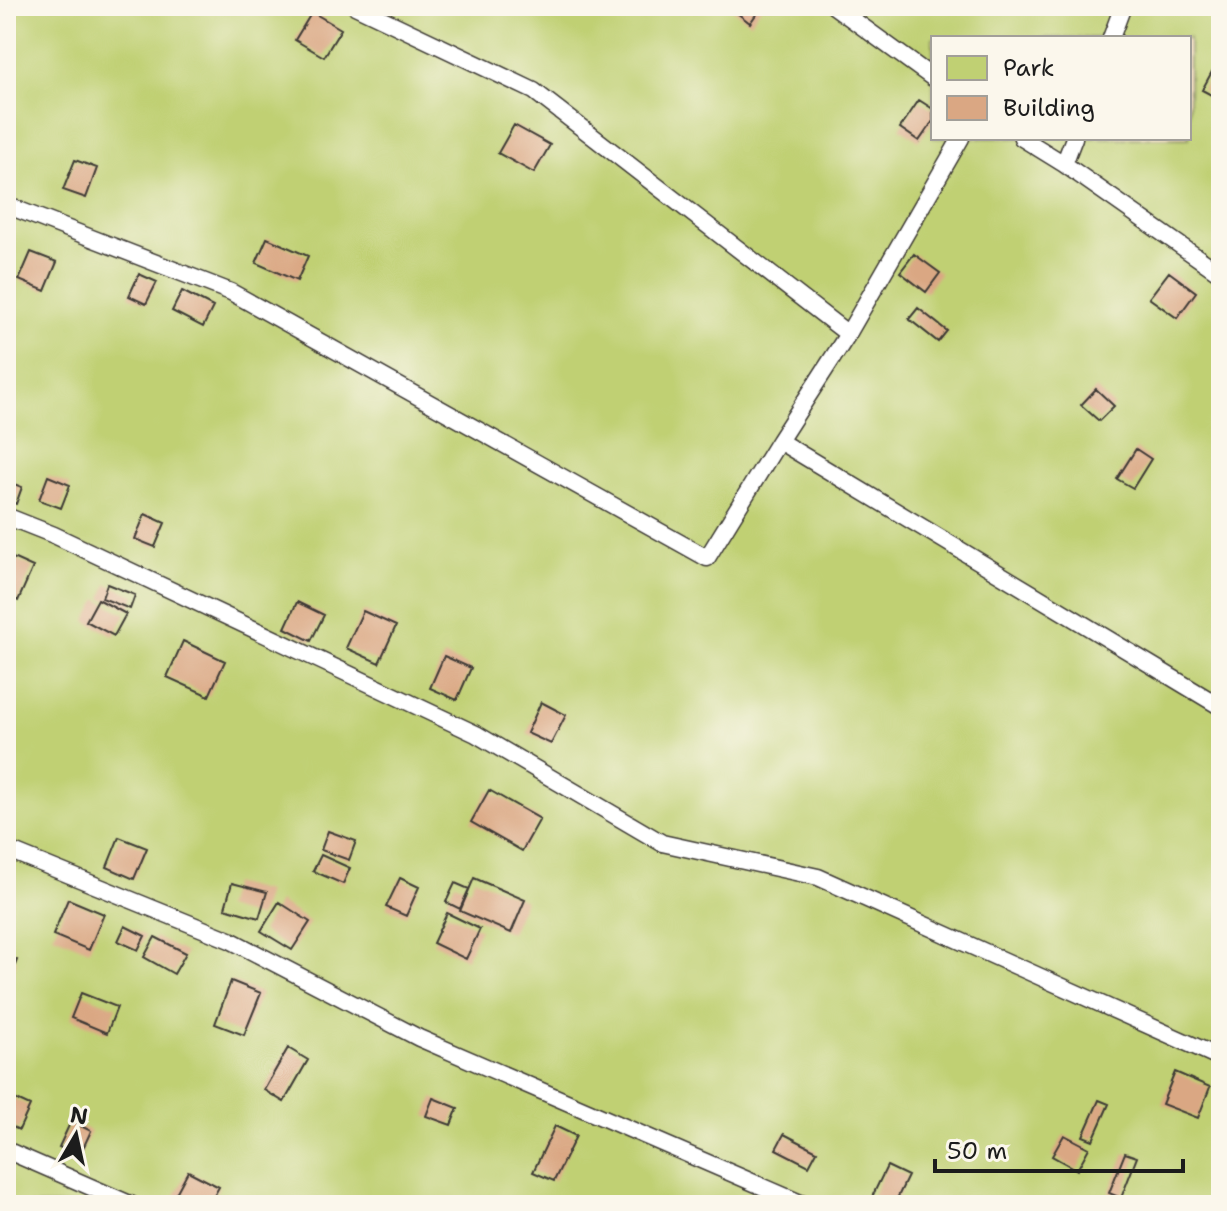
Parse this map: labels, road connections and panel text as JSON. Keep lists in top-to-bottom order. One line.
{"legend":["Park","Building"],"scale_bar":"50 m","north":"top"}
